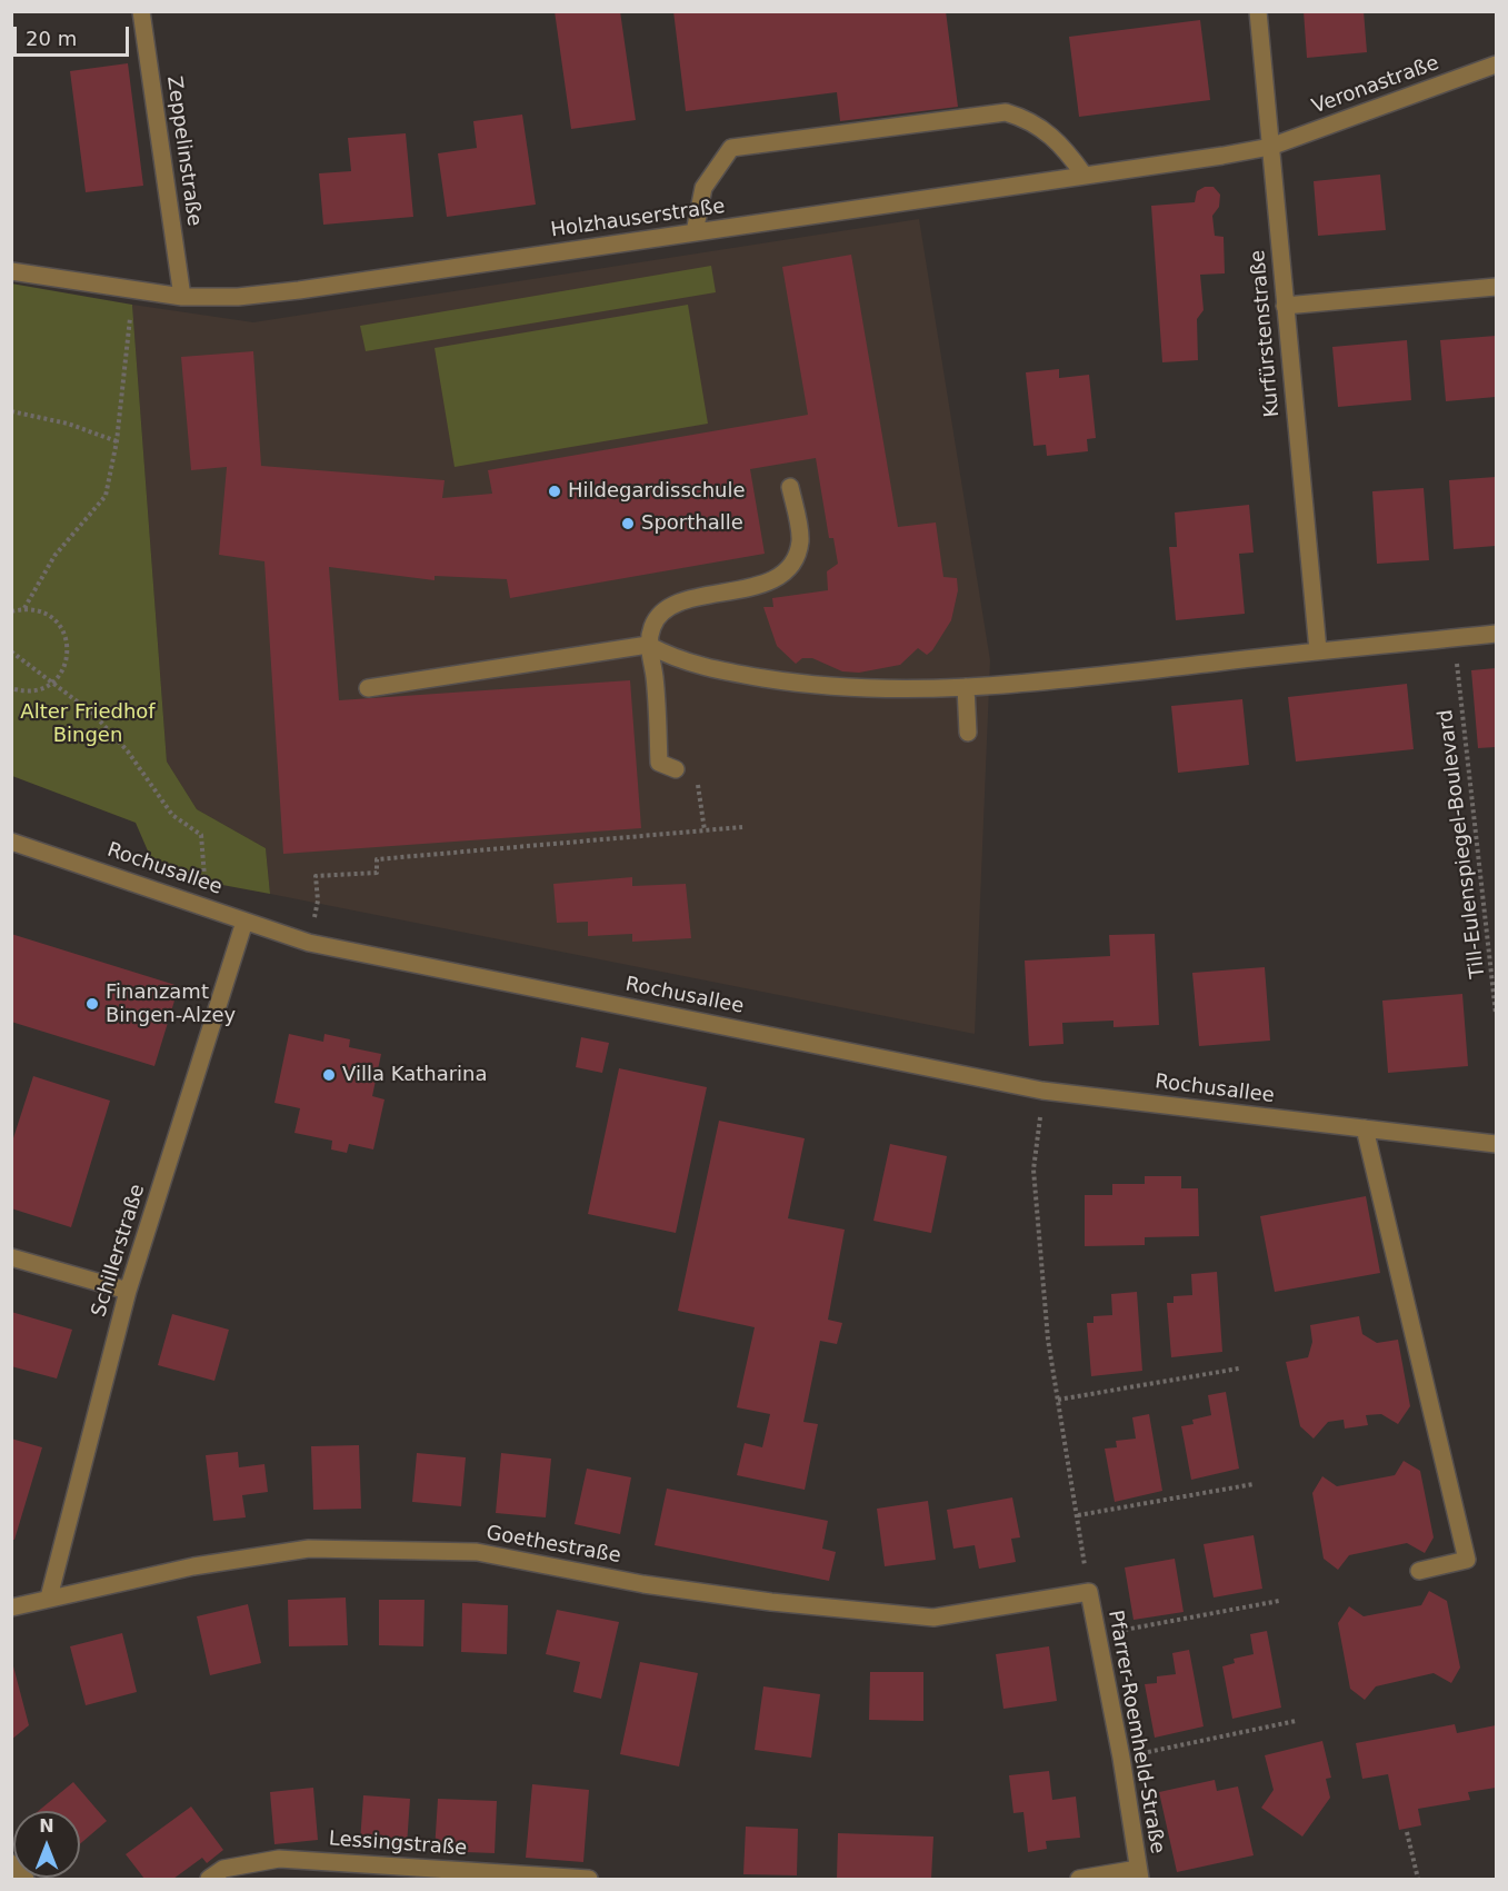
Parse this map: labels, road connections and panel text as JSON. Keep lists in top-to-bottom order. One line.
{"streets":{"street":["Veronastraße","Zeppelinstraße","Holzhauserstraße","Kurfürstenstraße","Rochusallee","Schillerstraße","Goethestraße","Pfarrer-Roemheld-Straße","Lessingstraße"],"path":["Till-Eulenspiegel-Boulevard"]},"crossings":[["Veronastraße","Holzhauserstraße"],["Veronastraße","Kurfürstenstraße"],["Zeppelinstraße","Holzhauserstraße"],["Holzhauserstraße","Kurfürstenstraße"],["Rochusallee","Schillerstraße"],["Schillerstraße","Goethestraße"],["Goethestraße","Pfarrer-Roemheld-Straße"]],"parks":["Alter Friedhof Bingen"],"places":["Hildegardisschule","Sporthalle","Finanzamt Bingen-Alzey","Villa Katharina"],"scale_bar":"20 m","north":"top"}
